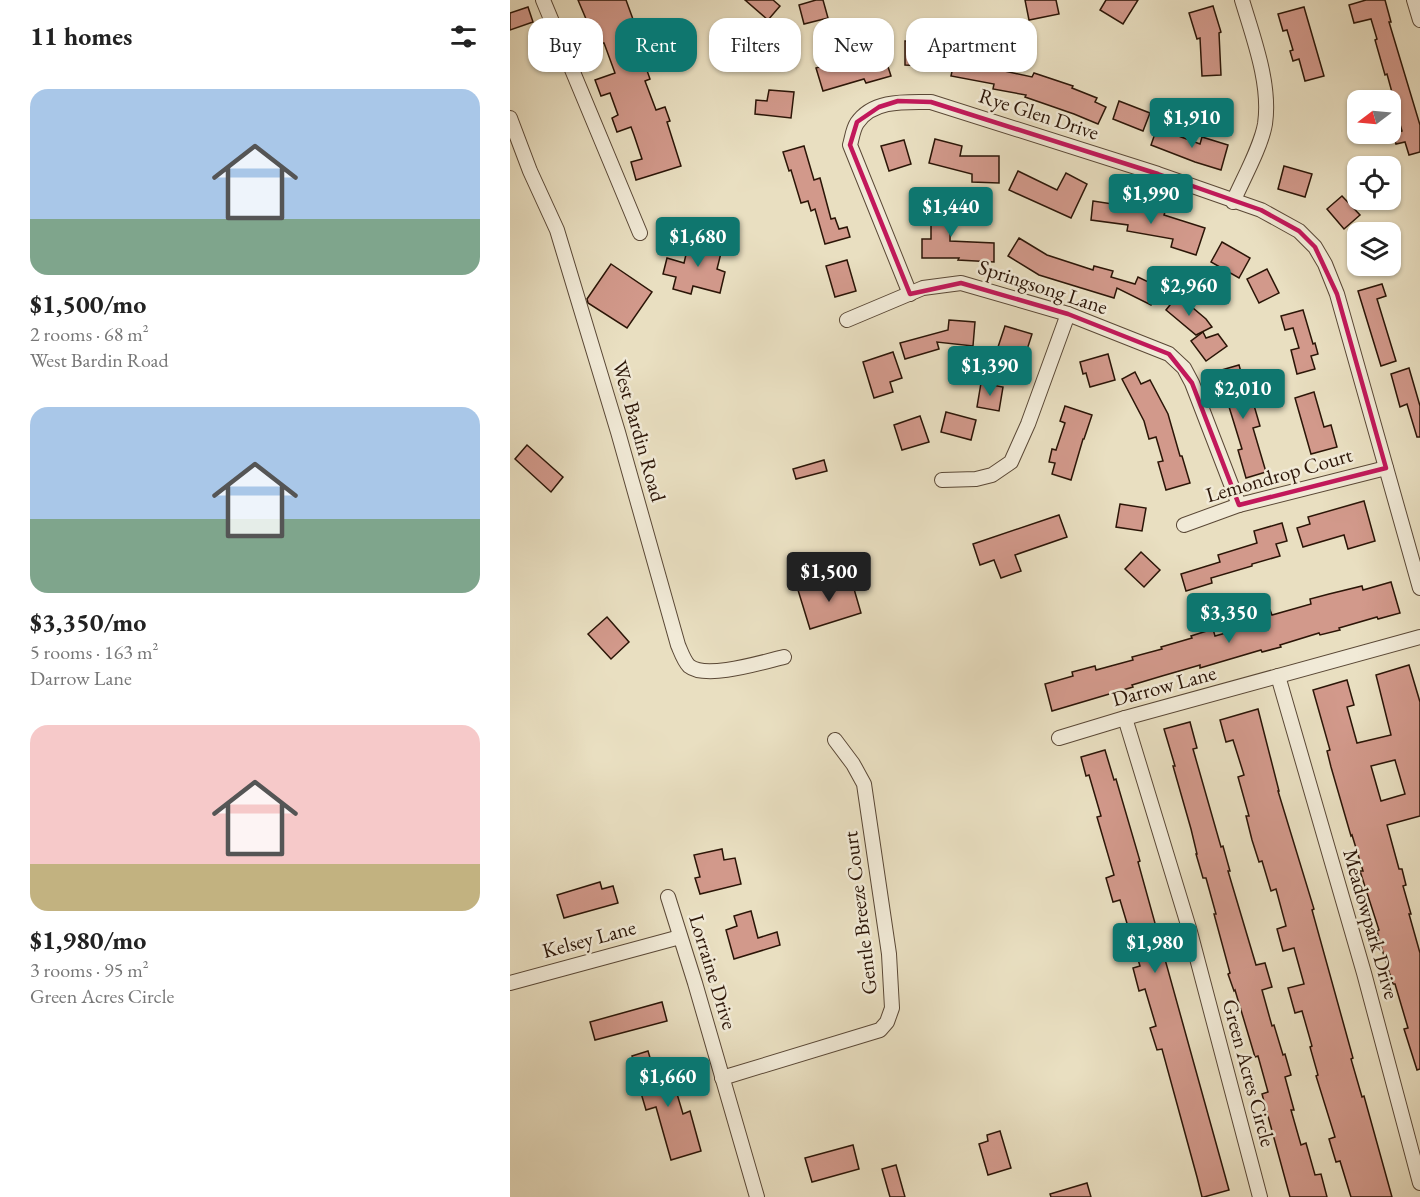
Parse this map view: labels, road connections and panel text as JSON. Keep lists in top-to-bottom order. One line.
{"streets":{"street":["Rye Glen Drive","Springsong Lane","West Bardin Road","Lemondrop Court","Darrow Lane","Gentle Breeze Court","Meadowpark Drive","Kelsey Lane","Lorraine Drive","Green Acres Circle"]},"crossings":[["Rye Glen Drive","Springsong Lane"],["Rye Glen Drive","Lemondrop Court"],["Springsong Lane","Lemondrop Court"],["Darrow Lane","Meadowpark Drive"],["Darrow Lane","Green Acres Circle"],["Gentle Breeze Court","Lorraine Drive"],["Kelsey Lane","Lorraine Drive"]],"north":"left","page":{"heading":"11 homes","chip":["Buy","Rent","Filters","New","Apartment"],"list":[{"name":"$1,500/mo","note":"2 rooms · 68 m² · West Bardin Road"},{"name":"$3,350/mo","note":"5 rooms · 163 m² · Darrow Lane"},{"name":"$1,980/mo","note":"3 rooms · 95 m² · Green Acres Circle"}],"price":["$1,910","$1,990","$1,440","$1,680","$2,960","$1,390","$2,010","$1,500","$3,350","$1,980","$1,660"]}}
